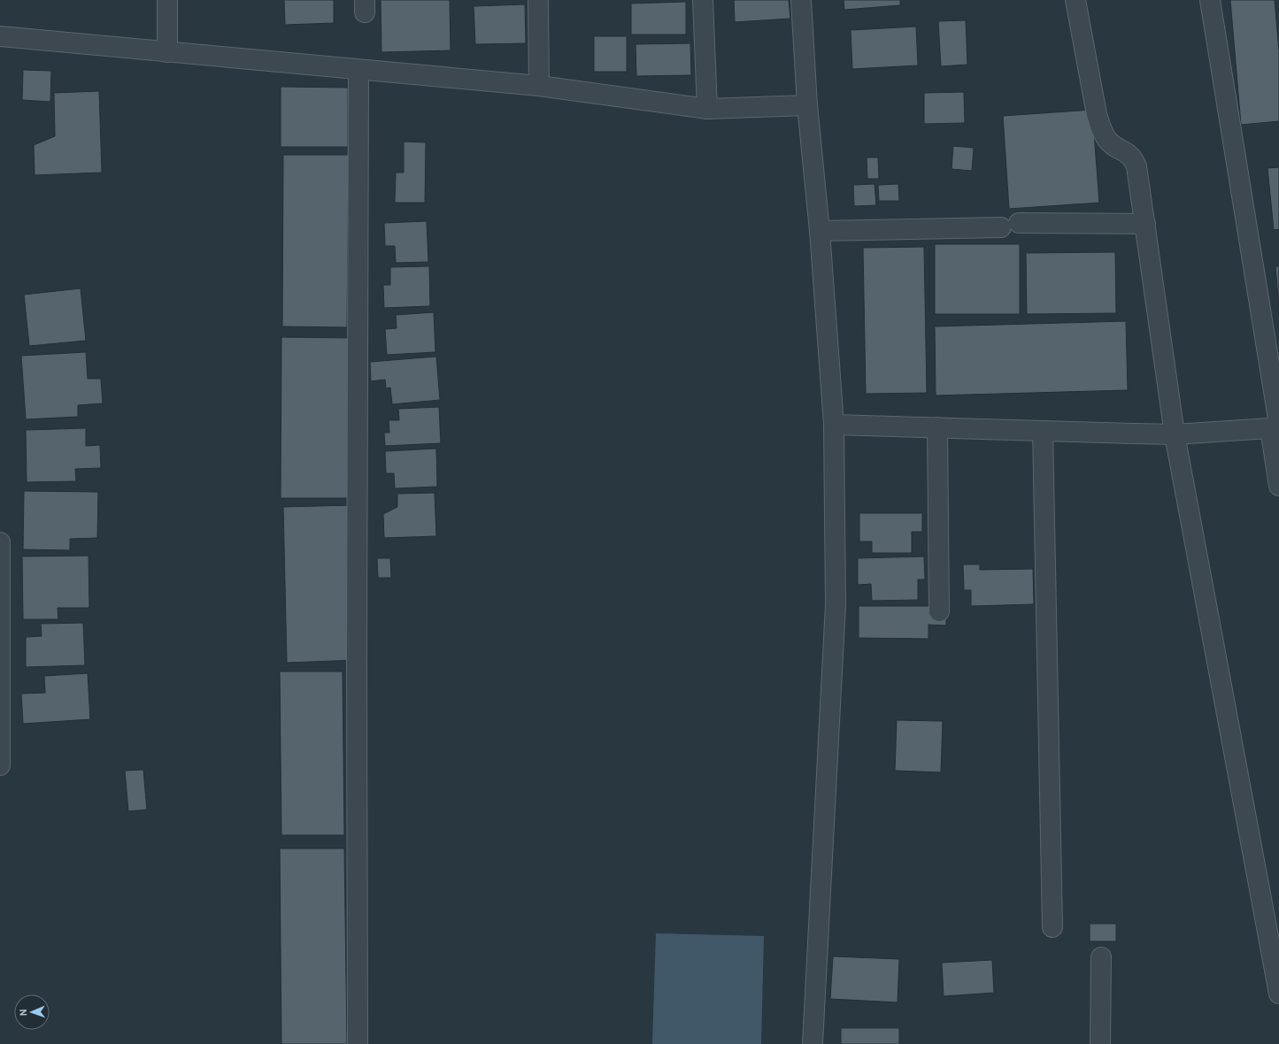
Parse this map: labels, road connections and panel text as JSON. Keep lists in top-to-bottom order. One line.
{"north":"left"}
